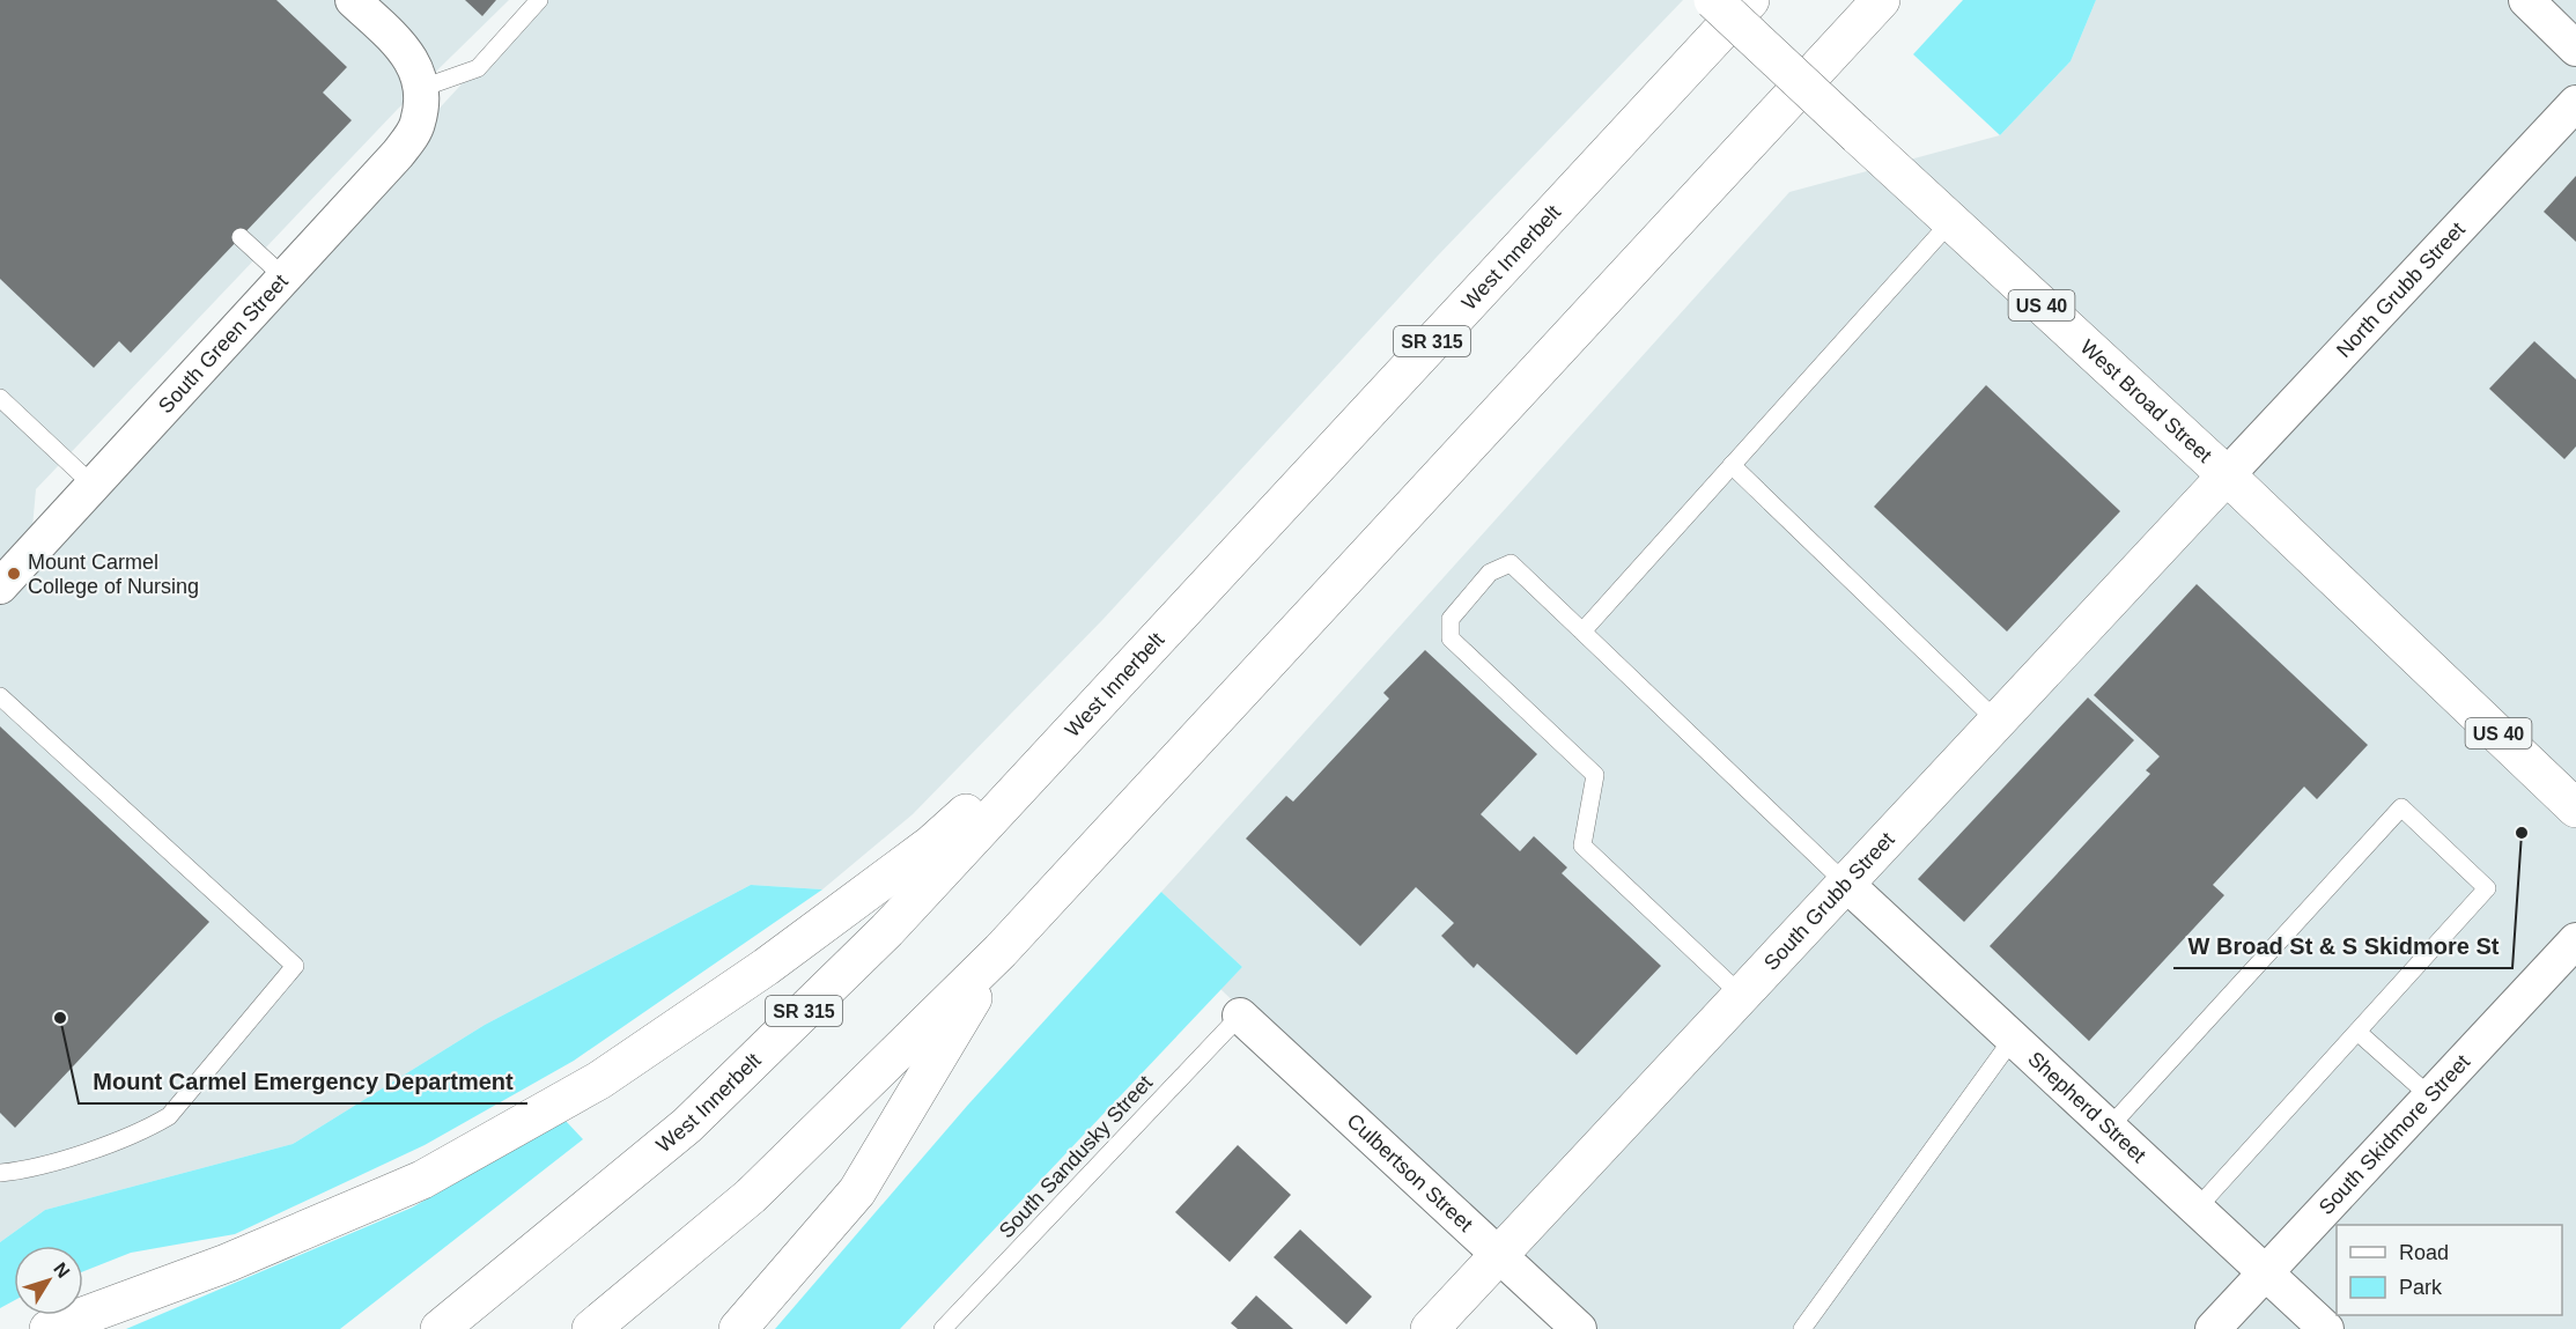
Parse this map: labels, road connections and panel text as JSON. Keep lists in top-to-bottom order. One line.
{"streets":{"main road":["West Innerbelt","US 40","SR 315","West Broad Street","South Grubb Street"],"street":["North Grubb Street","South Green Street","Shepherd Street","South Skidmore Street","Culbertson Street"],"lane":["South Sandusky Street"]},"crossings":[["North Grubb Street","West Broad Street"],["North Grubb Street","South Grubb Street"],["West Broad Street","South Grubb Street"],["South Grubb Street","Shepherd Street"],["South Grubb Street","Culbertson Street"],["Shepherd Street","South Skidmore Street"],["South Sandusky Street","Culbertson Street"]],"places":["Mount Carmel College of Nursing","W Broad St & S Skidmore St","Mount Carmel Emergency Department"],"legend":["Road","Park"],"north":"top right"}
